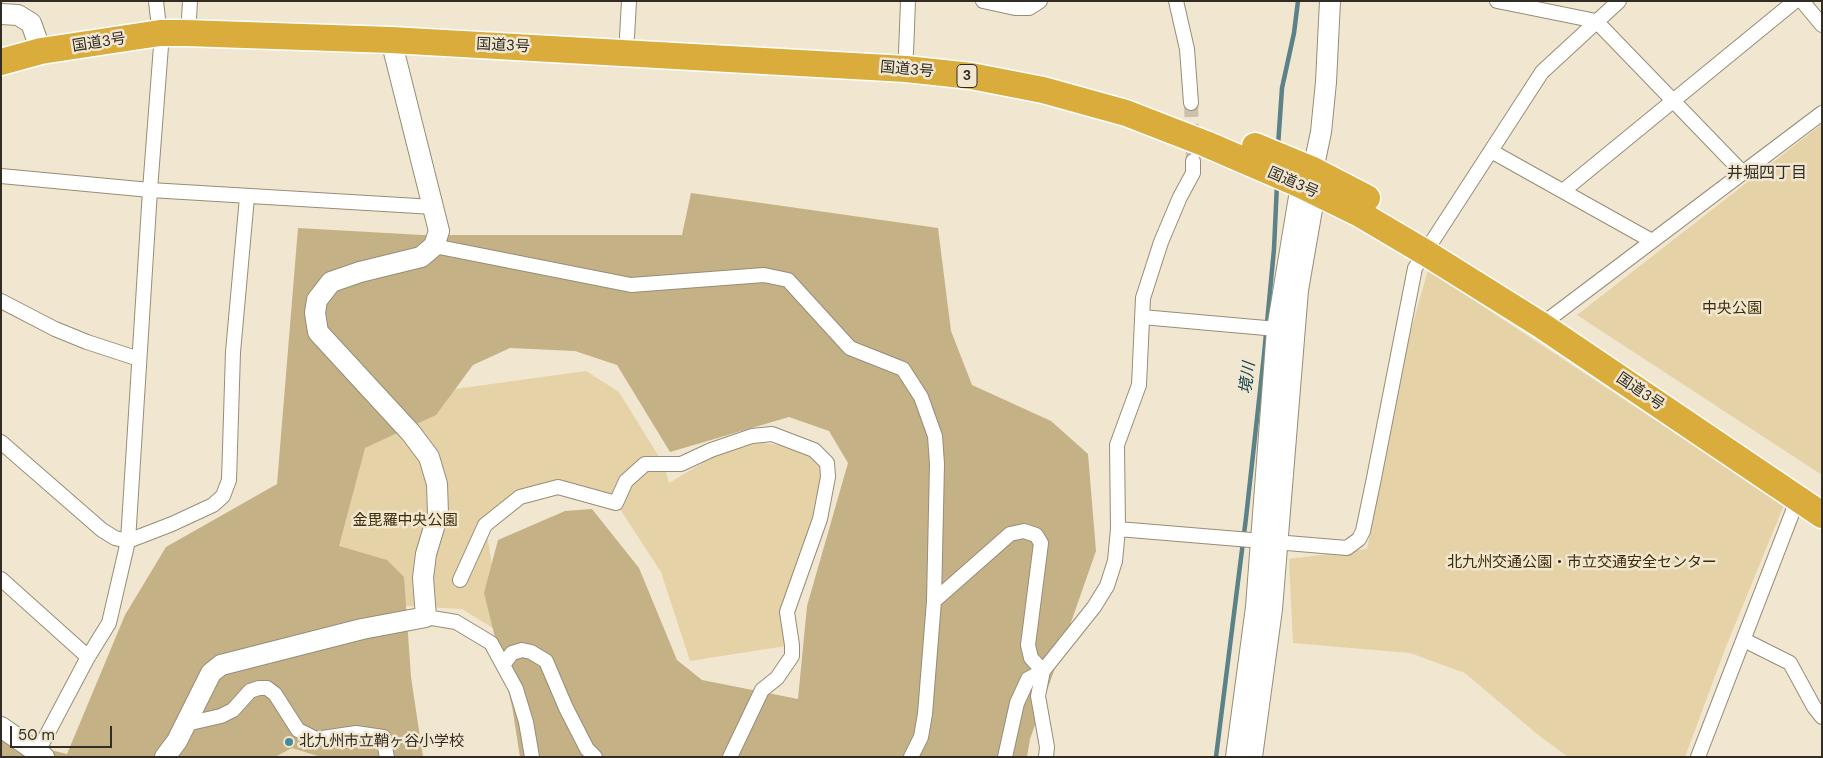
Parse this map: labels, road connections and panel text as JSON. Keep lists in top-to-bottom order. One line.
{"streets":{"highway":["国道3号","3"]},"districts":["井堀四丁目"],"water":["境川"],"parks":["中央公園","金毘羅中央公園","北九州交通公園・市立交通安全センター"],"places":["北九州市立鞘ヶ谷小学校"],"scale_bar":"50 m"}
